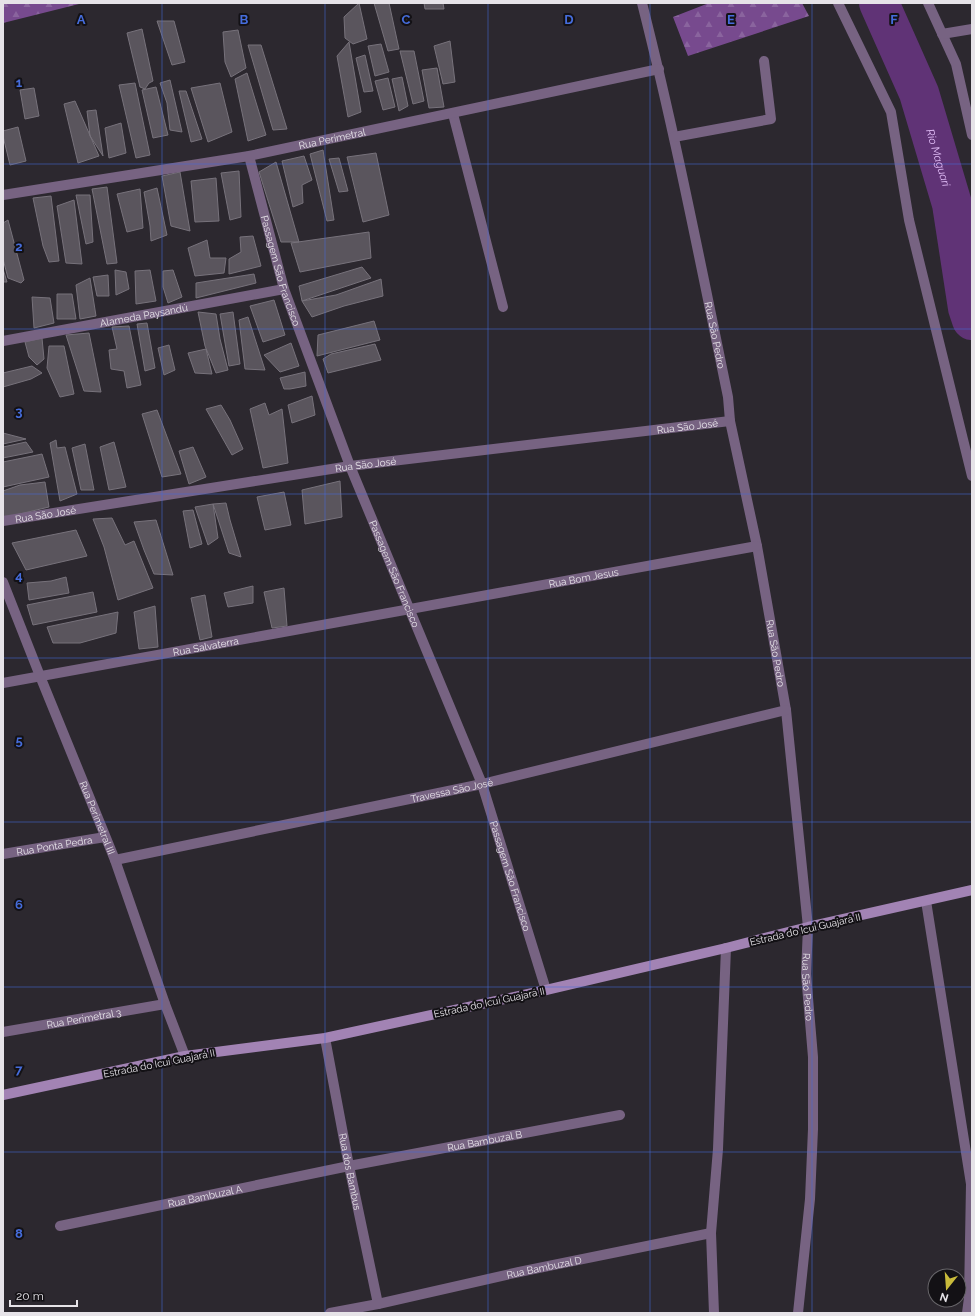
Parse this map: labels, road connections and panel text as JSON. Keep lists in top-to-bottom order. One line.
{"streets":{"main road":["Estrada do Icui Guajará II"],"street":["Rua Perimetral","Passagem São Francisco","Alameda Paysandú","Rua São Pedro","Rua São José","Rua Bom Jesus","Rua Salvaterra","Travessa São José","Rua Perimetral III","Rua Ponta Pedra","Rua Perimetral 3","Rua Bambuzal B","Rua dos Bambus","Rua Bambuzal A","Rua Bambuzal D"]},"crossings":[["Rua Perimetral","Passagem São Francisco"],["Rua Perimetral","Rua São Pedro"],["Passagem São Francisco","Alameda Paysandú"],["Passagem São Francisco","Rua São José"],["Passagem São Francisco","Rua Bom Jesus"],["Passagem São Francisco","Rua Salvaterra"],["Passagem São Francisco","Travessa São José"],["Passagem São Francisco","Estrada do Icui Guajará II"],["Rua São Pedro","Rua São José"],["Rua São Pedro","Rua Bom Jesus"],["Rua São Pedro","Travessa São José"],["Rua São Pedro","Estrada do Icui Guajará II"],["Rua Bom Jesus","Rua Salvaterra"],["Rua Salvaterra","Rua Perimetral III"],["Travessa São José","Rua Perimetral III"],["Rua Perimetral III","Rua Ponta Pedra"],["Rua Perimetral III","Estrada do Icui Guajará II"],["Rua Perimetral III","Rua Perimetral 3"],["Estrada do Icui Guajará II","Rua dos Bambus"],["Rua Bambuzal B","Rua dos Bambus"],["Rua Bambuzal B","Rua Bambuzal A"],["Rua dos Bambus","Rua Bambuzal A"],["Rua dos Bambus","Rua Bambuzal D"]],"water":["Rio Maguari"],"scale_bar":"20 m","north":"bottom","grid":{"columns":["A","B","C","D","E","F"],"rows":["1","2","3","4","5","6","7","8"]}}
